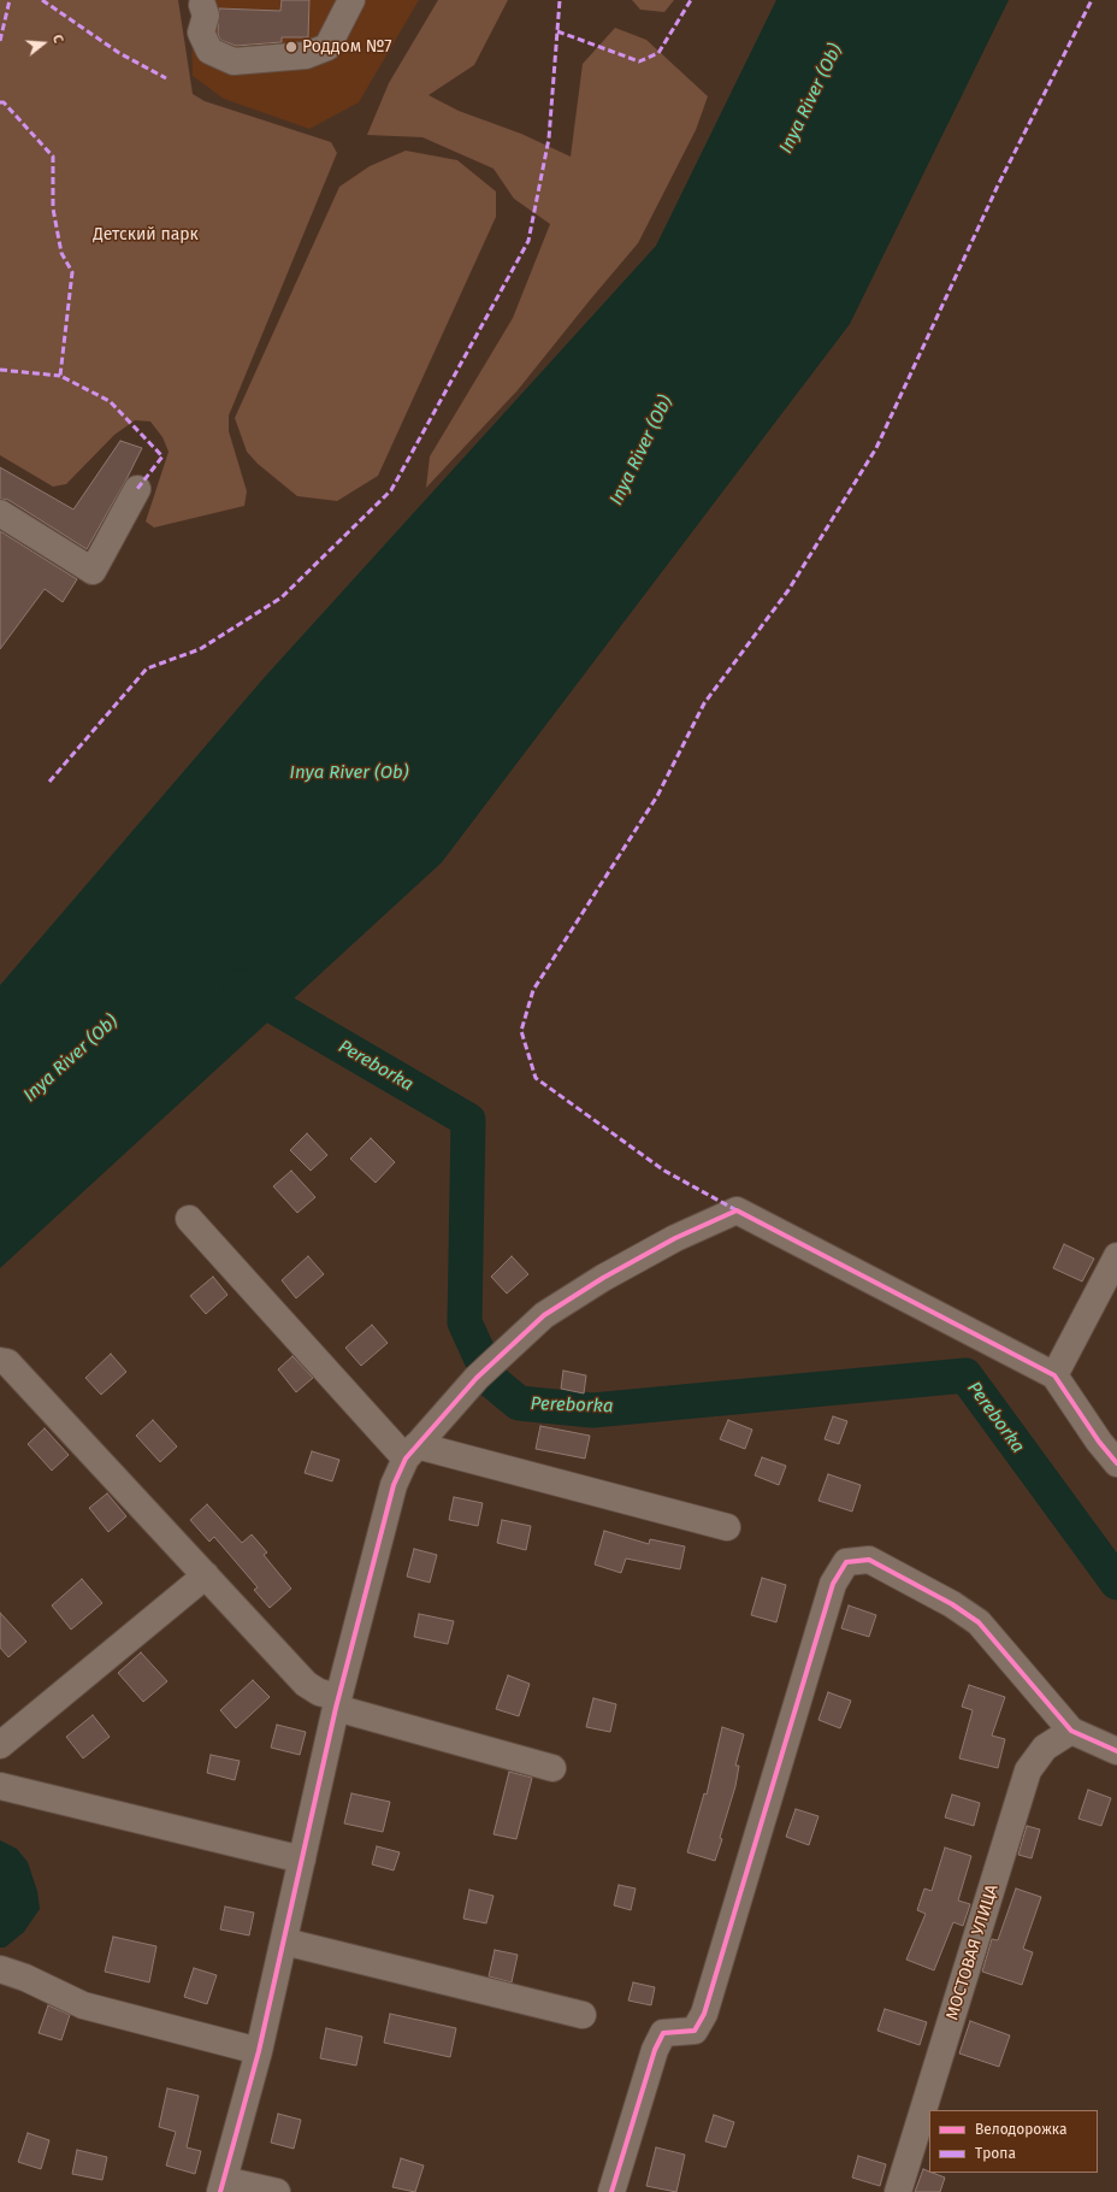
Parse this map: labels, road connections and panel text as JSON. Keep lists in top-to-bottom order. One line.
{"streets":{"street":["МОСТОВАЯ УЛИЦА"]},"water":["Inya River (Ob)","Pereborka"],"parks":["Детский парк"],"places":["Роддом №7"],"legend":["Велодорожка","Тропа"],"north":"right"}
